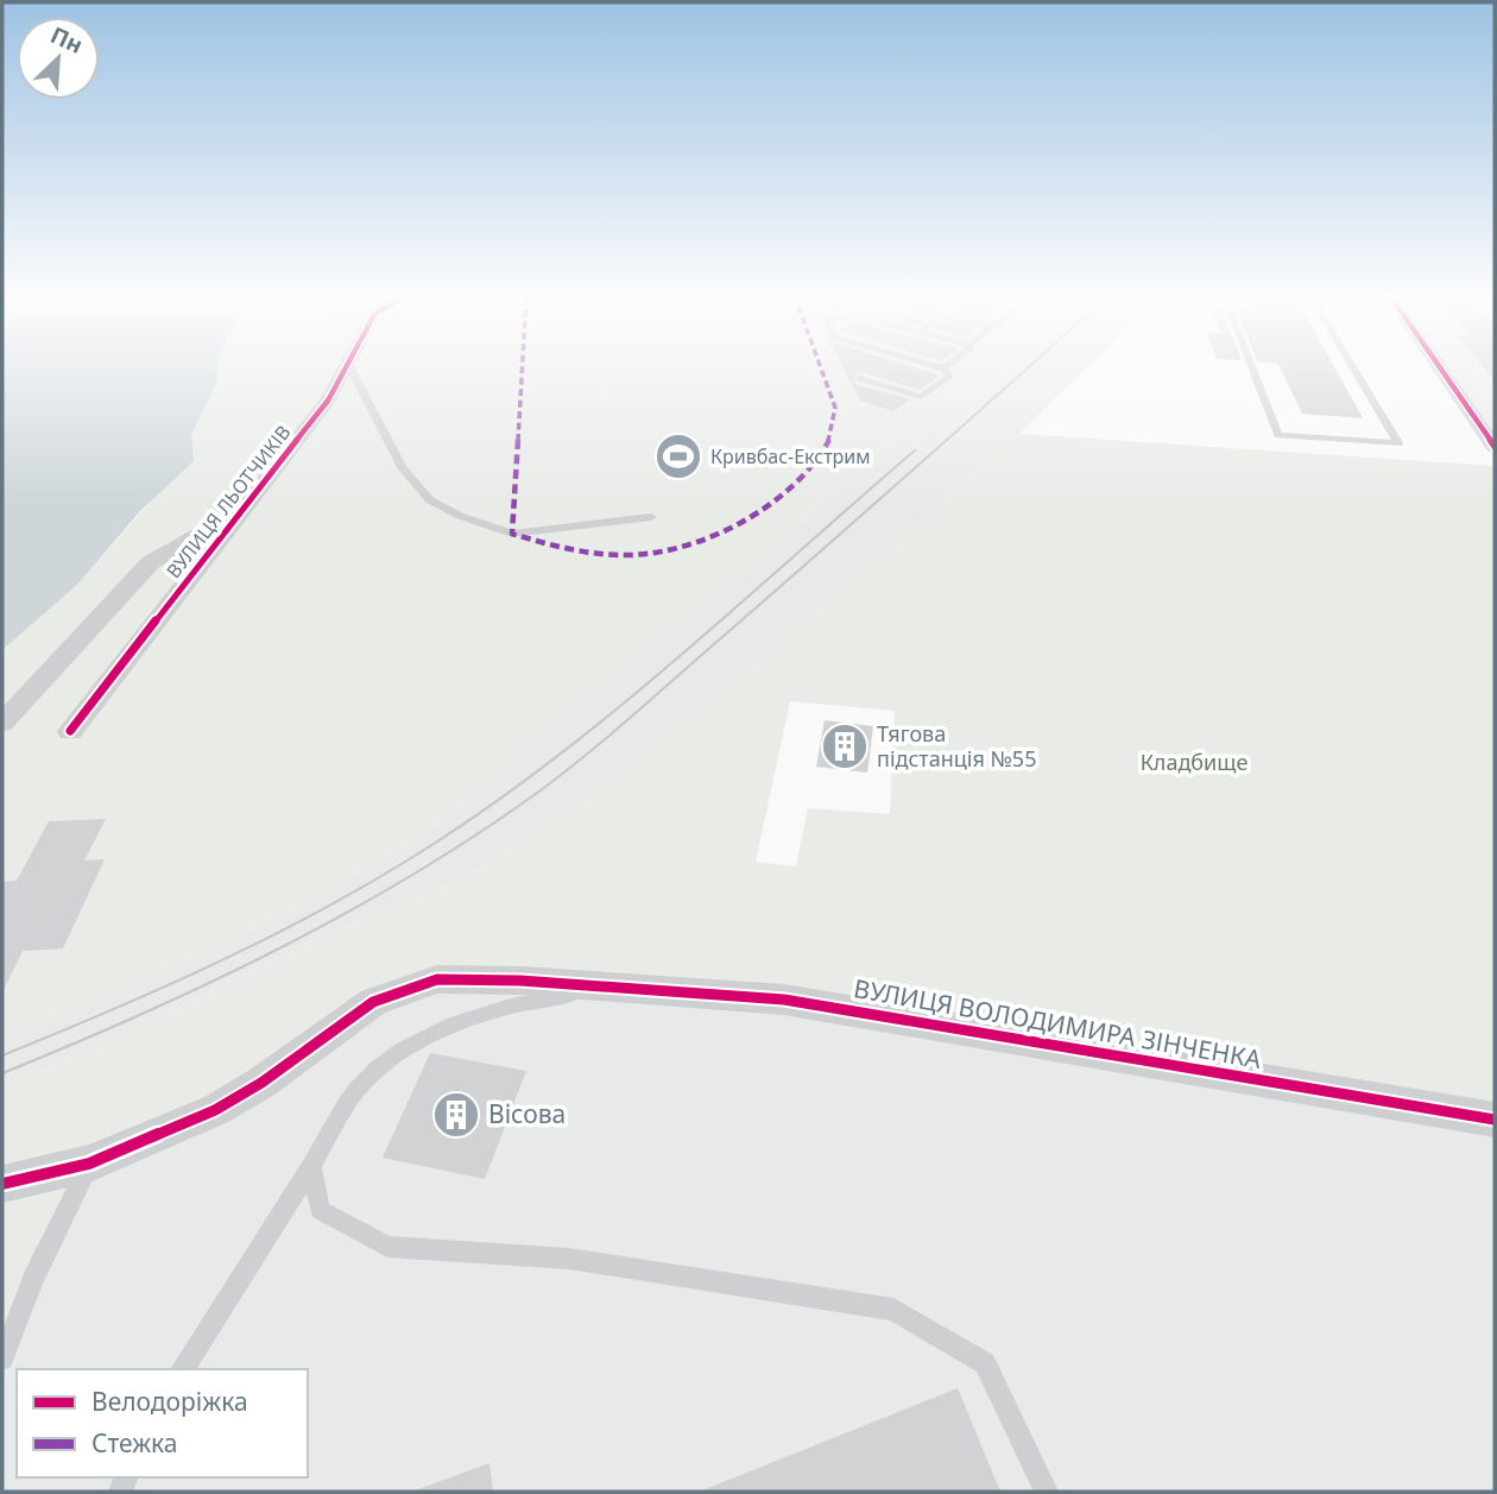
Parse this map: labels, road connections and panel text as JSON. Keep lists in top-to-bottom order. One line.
{"streets":{"street":["ВУЛИЦЯ ЛЬОТЧИКІВ","ВУЛИЦЯ ВОЛОДИМИРА ЗІНЧЕНКА"]},"parks":["Кладбище"],"places":{"sports":["Кривбас-Екстрим"],"building":["Тягова підстанція №55","Вісова"]},"legend":["Велодоріжка","Стежка"],"north":"top right"}
